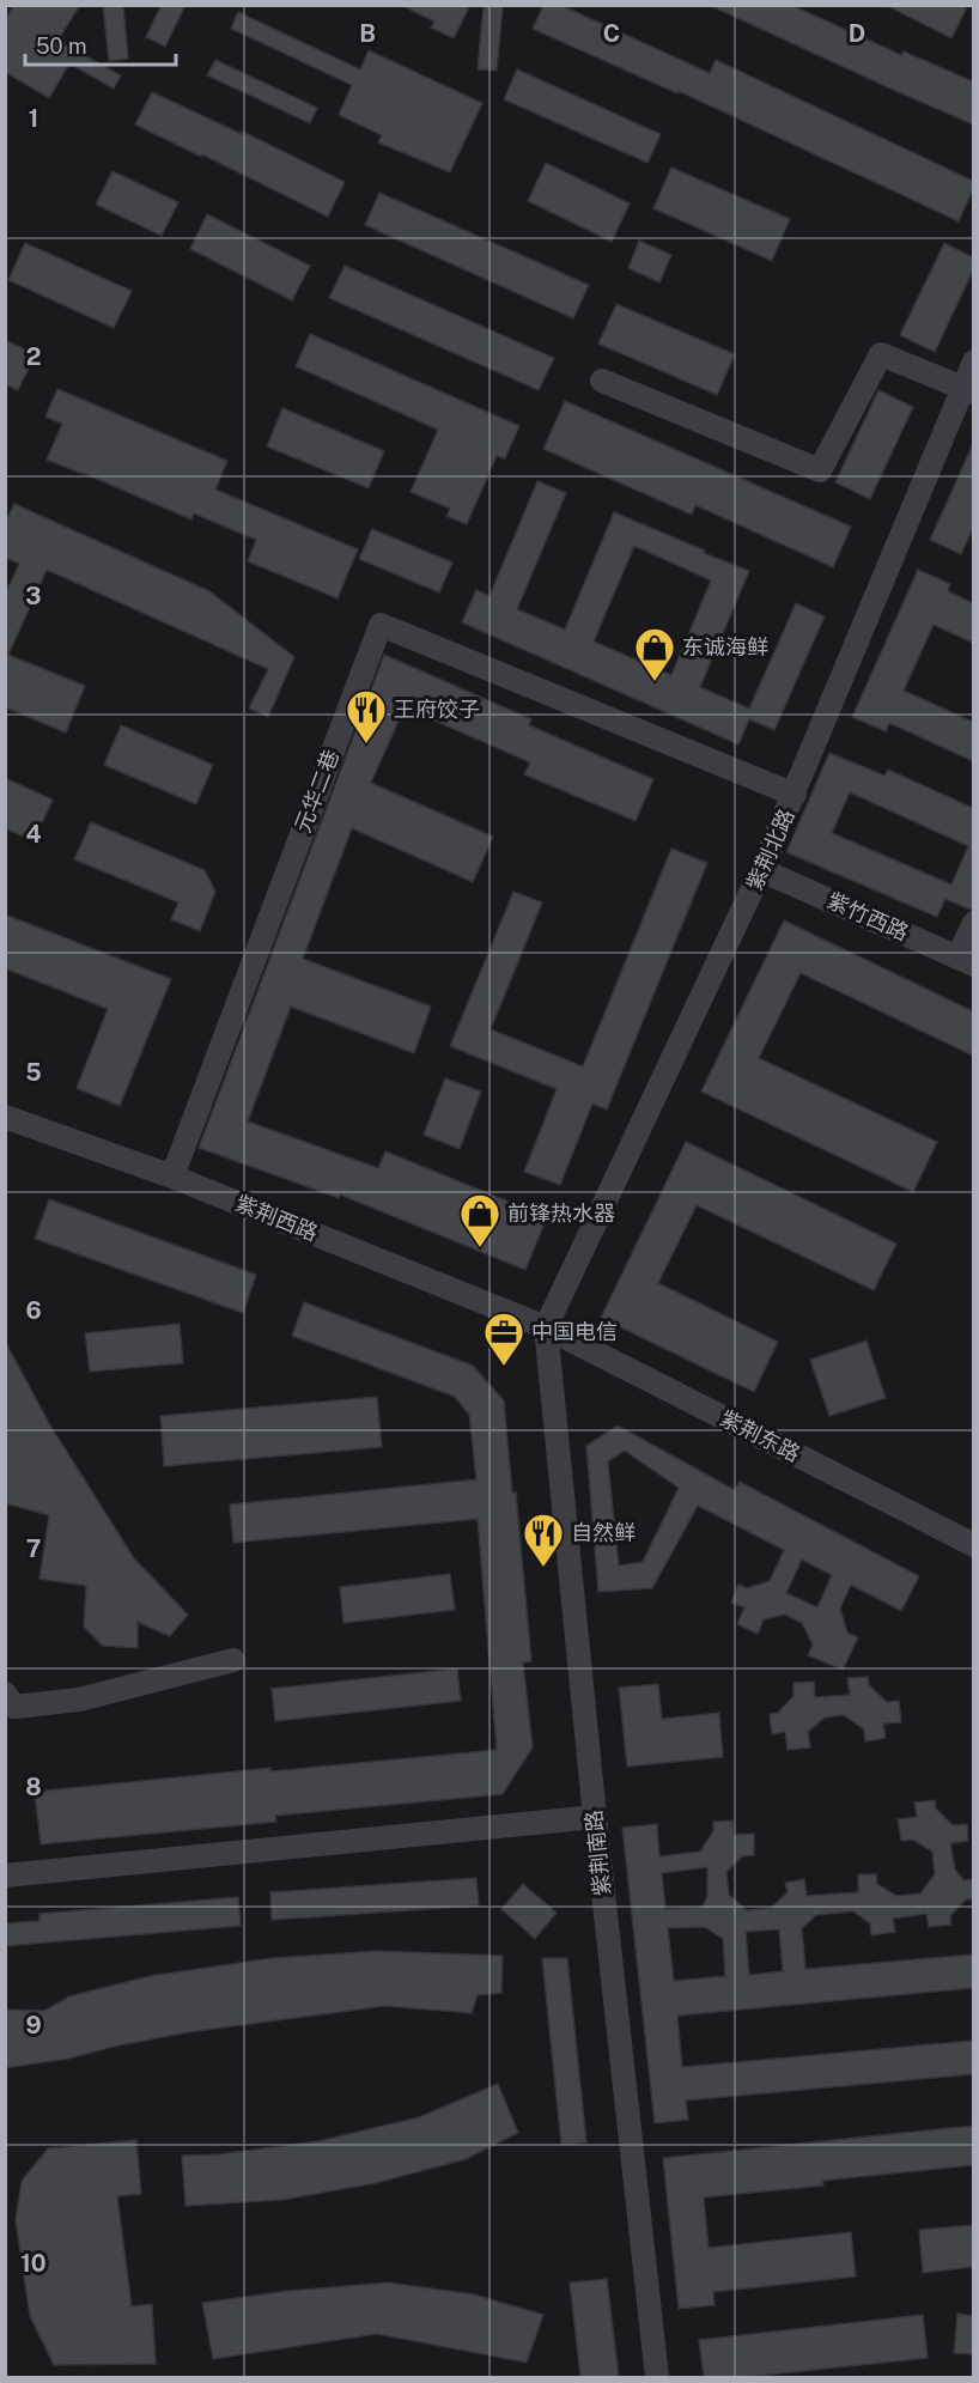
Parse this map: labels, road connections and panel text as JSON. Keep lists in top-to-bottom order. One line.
{"streets":{"street":["元华二巷","紫荆北路","紫竹西路","紫荆西路","紫荆东路","紫荆南路"]},"crossings":[["元华二巷","紫荆北路"],["元华二巷","紫荆西路"],["紫荆北路","紫竹西路"],["紫荆北路","紫荆西路"],["紫荆北路","紫荆东路"],["紫荆北路","紫荆南路"],["紫荆西路","紫荆东路"],["紫荆西路","紫荆南路"],["紫荆东路","紫荆南路"]],"places":{"shop":["东诚海鲜","前锋热水器"],"restaurant":["王府饺子","自然鲜"],"office":["中国电信"]},"scale_bar":"50 m","grid":{"columns":["B","C","D"],"rows":["1","2","3","4","5","6","7","8","9","10"]}}
